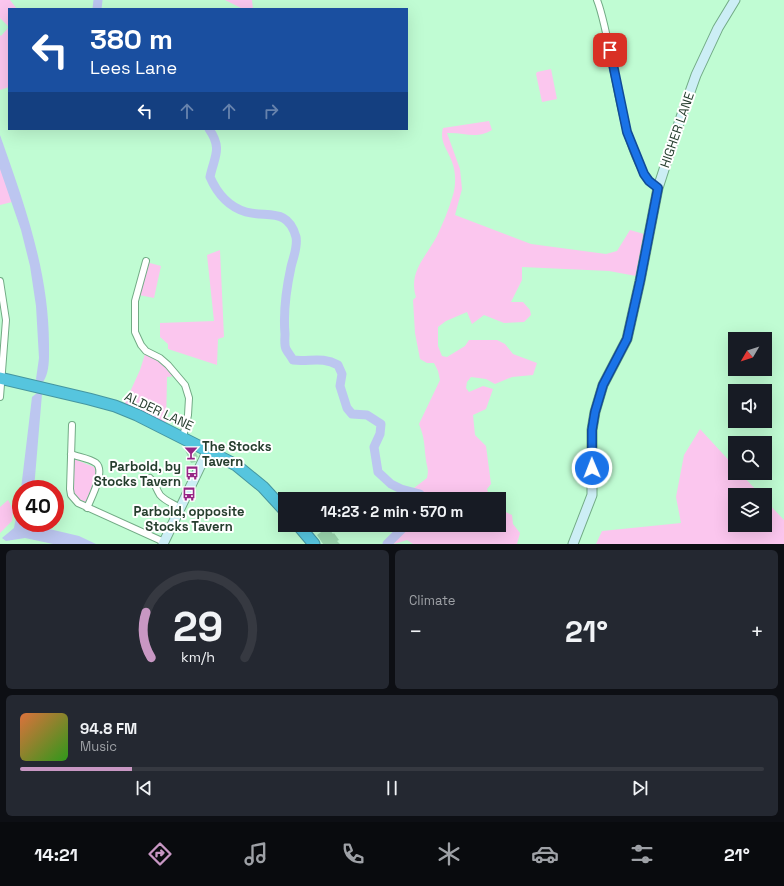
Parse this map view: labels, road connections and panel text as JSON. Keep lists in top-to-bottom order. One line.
{"streets":{"highway":["ALDER LANE"],"street":["HIGHER LANE"]},"places":{"bar":["The Stocks Tavern"],"bus stop":["Parbold, by Stocks Tavern","Parbold, opposite Stocks Tavern"]},"north":"bottom left","page":{"turn":["380 m","Lees Lane"],"limit":"40","trip":"14:23 · 2 min · 570 m","tile":"Climate","heat":["−","21°","+"],"song":["94.8 FM","Music"],"tabs":["14:21","21°"],"gauge":["29","km/h"]}}
